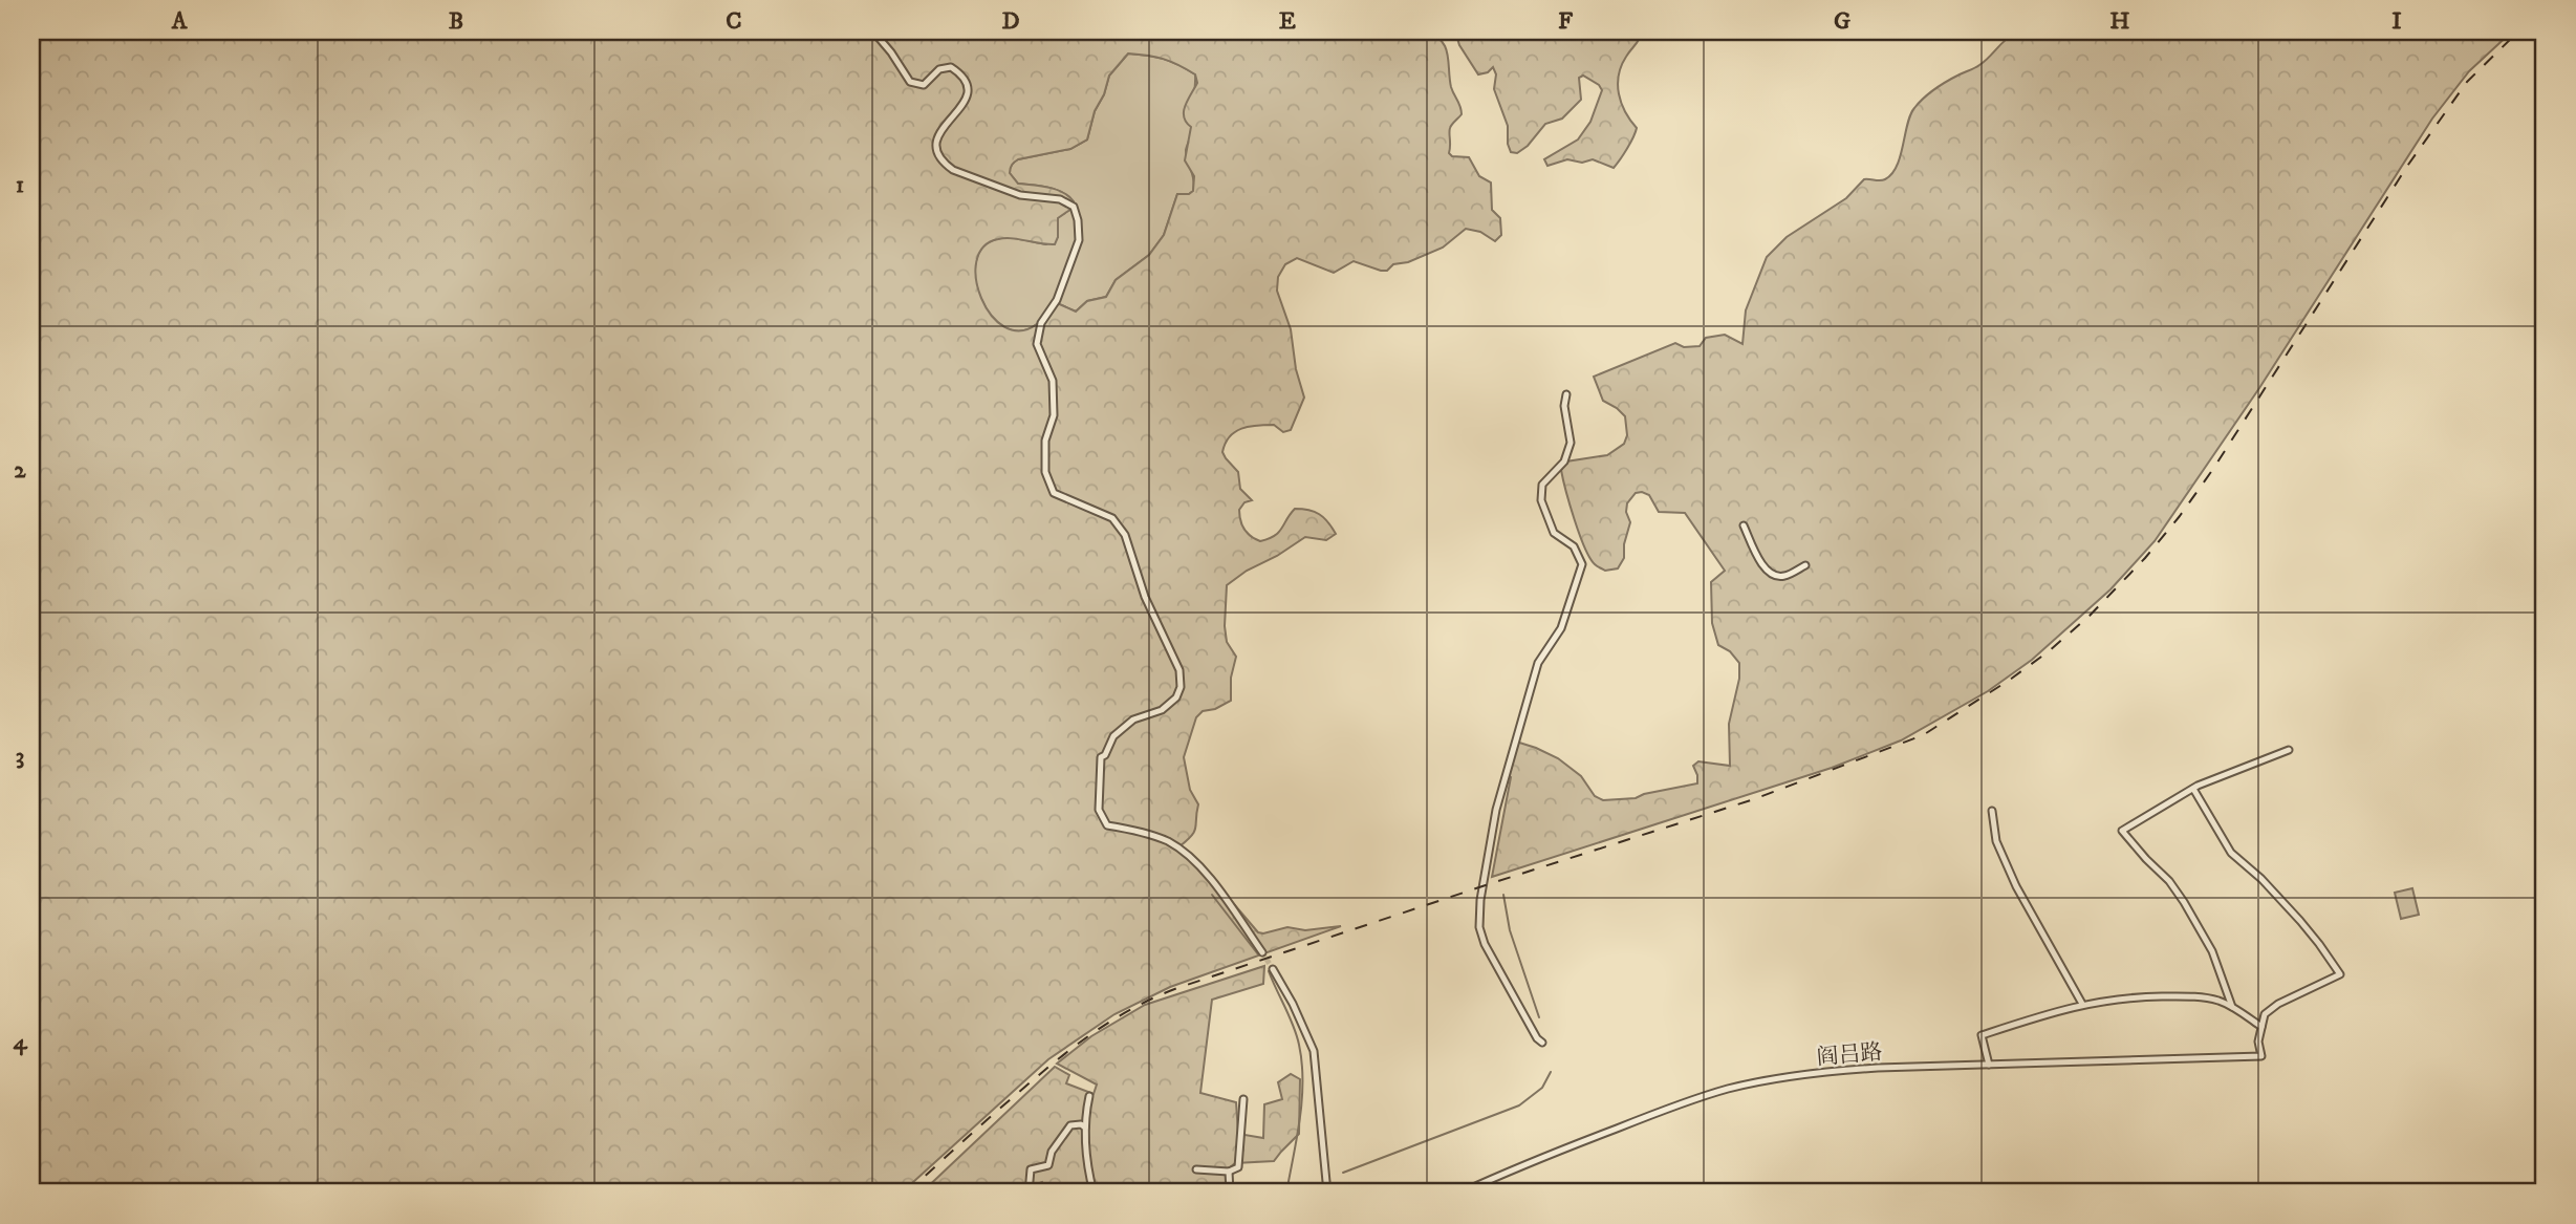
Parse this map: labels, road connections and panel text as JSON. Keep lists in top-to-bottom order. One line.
{"streets":{"street":["阎吕路"]},"grid":{"columns":["A","B","C","D","E","F","G","H","I"],"rows":["1","2","3","4"]}}
